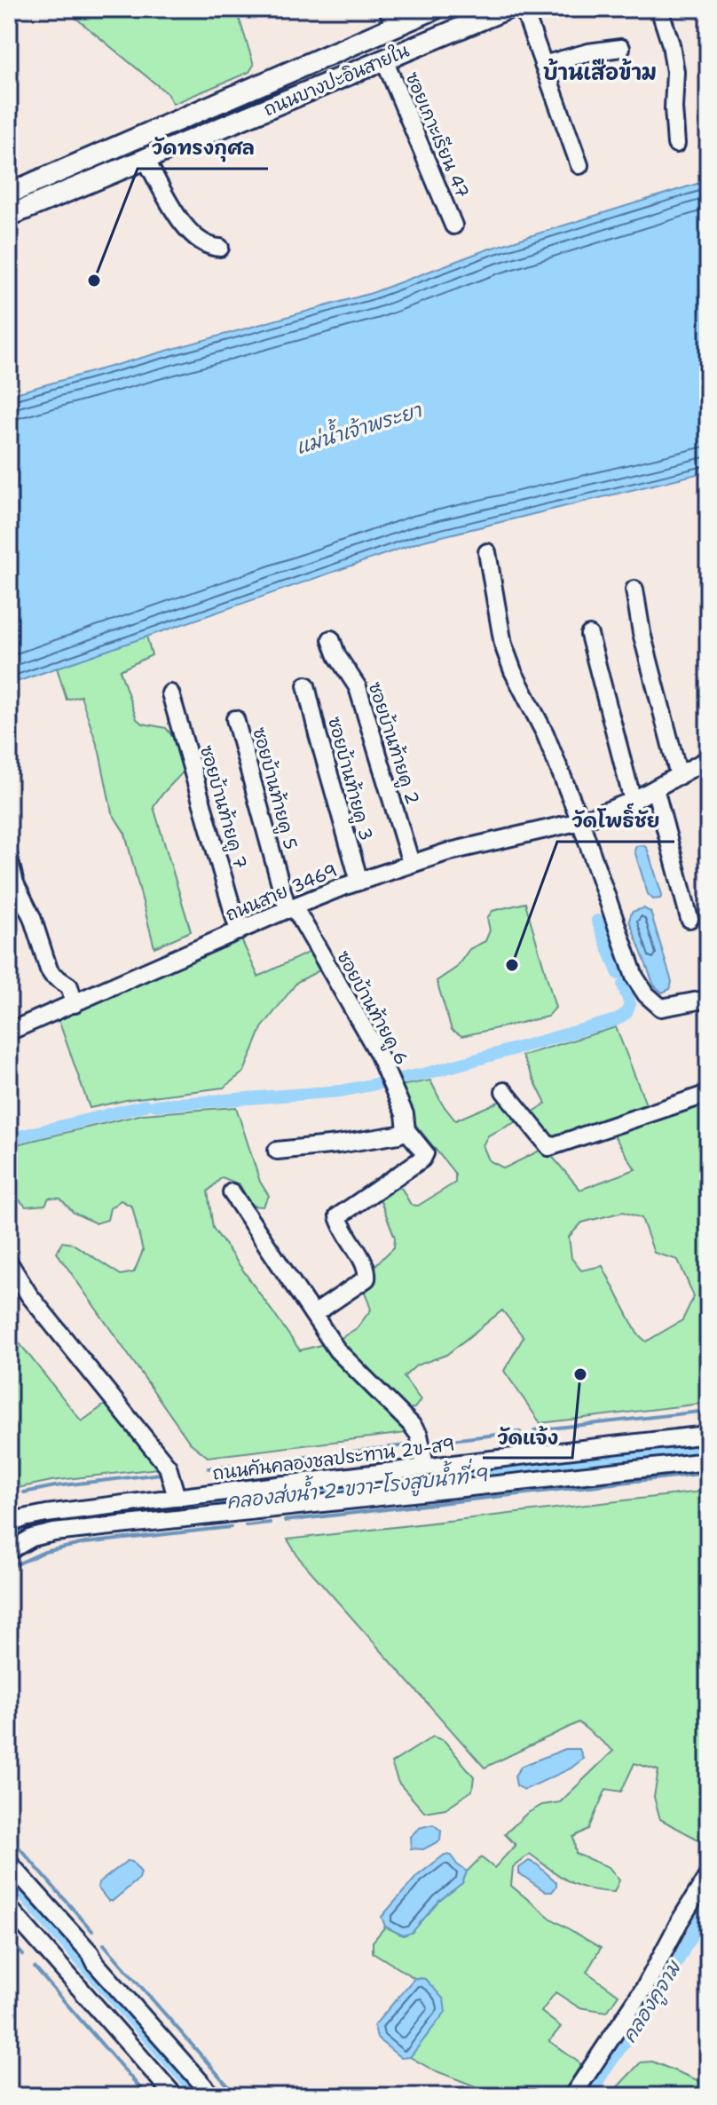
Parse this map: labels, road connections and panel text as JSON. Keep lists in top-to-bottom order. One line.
{"streets":{"main road":["ถนนบางปะอินสายใน"],"street":["ซอยเกาะเรียน 47","ซอยบ้านท้ายคู 2","ซอยบ้านท้ายคู 3","ซอยบ้านท้ายคู 5","ซอยบ้านท้ายคู 7","ถนนสาย 3469","ซอยบ้านท้ายคู 6","ถนนคันคลองชลประทาน 2ข-ส9"]},"crossings":[["ถนนบางปะอินสายใน","ซอยเกาะเรียน 47"],["ซอยบ้านท้ายคู 2","ถนนสาย 3469"],["ซอยบ้านท้ายคู 3","ถนนสาย 3469"],["ซอยบ้านท้ายคู 5","ถนนสาย 3469"],["ซอยบ้านท้ายคู 5","ซอยบ้านท้ายคู 6"],["ซอยบ้านท้ายคู 7","ถนนสาย 3469"],["ถนนสาย 3469","ซอยบ้านท้ายคู 6"]],"districts":["บ้านเสือข้าม"],"water":["แม่น้ำเจ้าพระยา","คลองส่งน้ำ 2 ขวา-โรงสูบน้ำที่ 9","คลองคูจาม"],"places":["วัดทรงกุศล","วัดโพธิ์ชัย","วัดแจ้ง"]}
